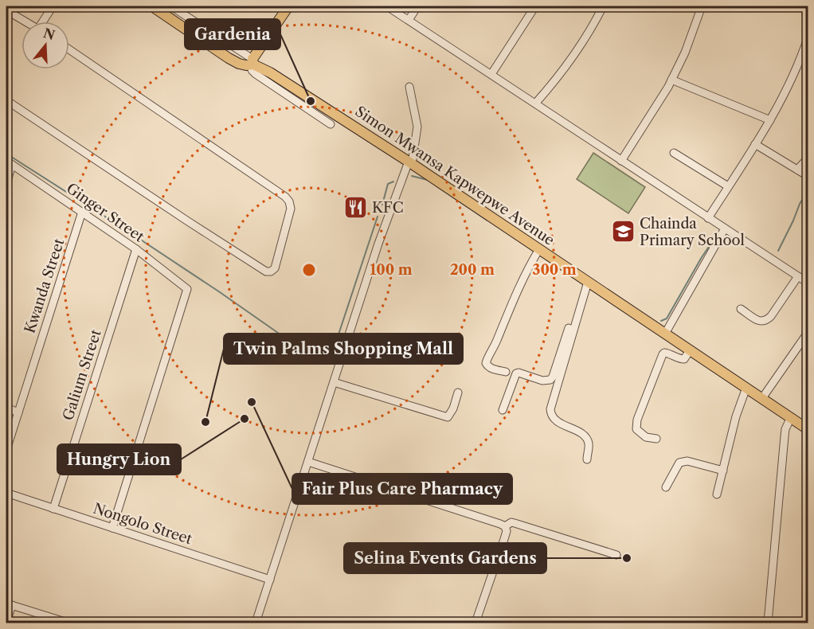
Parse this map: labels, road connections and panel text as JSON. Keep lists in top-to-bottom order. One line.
{"streets":{"main road":["Simon Mwansa Kapwepwe Avenue"],"street":["Ginger Street","Kwanda Street","Galium Street","Nongolo Street"]},"crossings":[["Ginger Street","Kwanda Street"],["Ginger Street","Galium Street"],["Ginger Street","Nongolo Street"],["Galium Street","Nongolo Street"]],"places":{"other":["Gardenia","Fair Plus Care Pharmacy","Hungry Lion","Twin Palms Shopping Mall","Selina Events Gardens"],"restaurant":["KFC"],"school or university":["Chainda Primary School"]},"north":"top","rings":["100 m","200 m","300 m"]}
